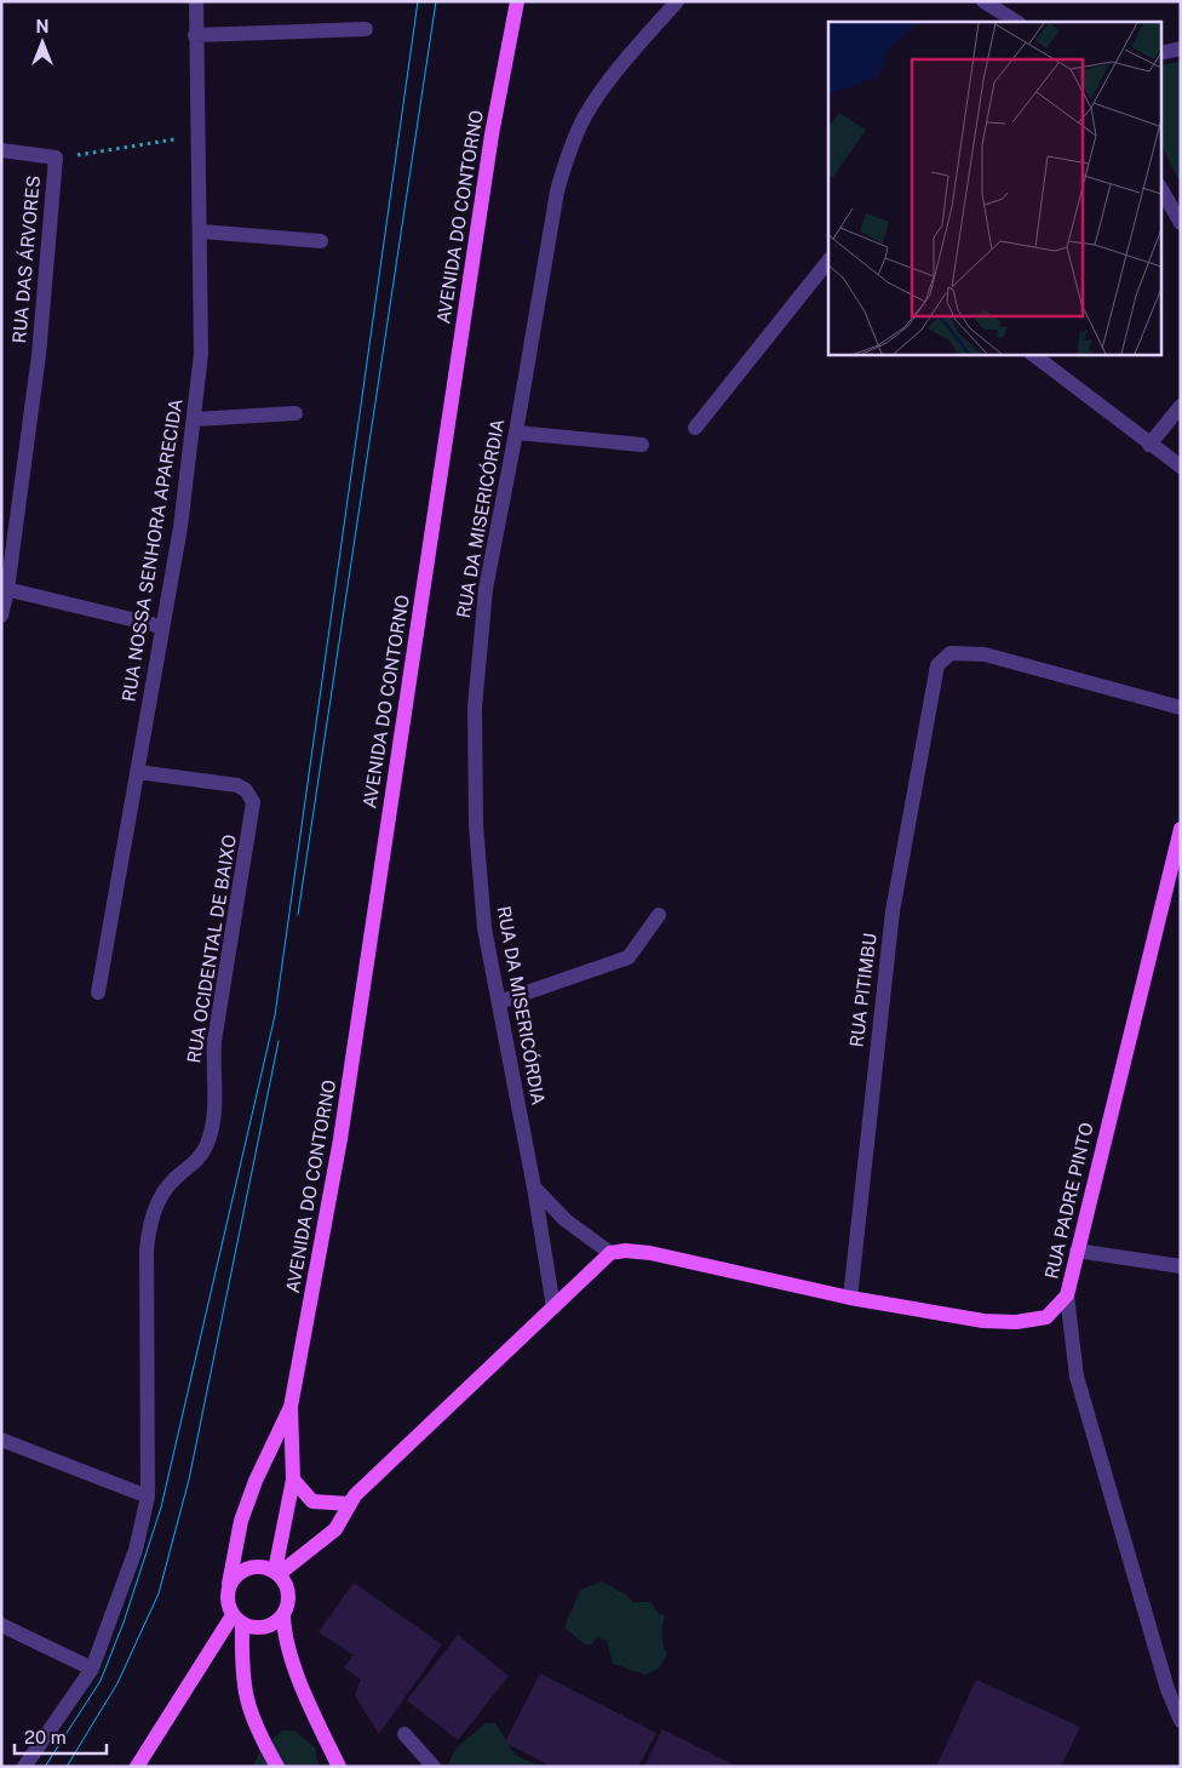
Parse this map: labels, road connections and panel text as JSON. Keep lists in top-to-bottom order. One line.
{"streets":{"main road":["AVENIDA DO CONTORNO","RUA PADRE PINTO"],"street":["RUA DAS ÁRVORES","RUA DA MISERICÓRDIA","RUA NOSSA SENHORA APARECIDA","RUA OCIDENTAL DE BAIXO","RUA PITIMBU"]},"crossings":[["RUA NOSSA SENHORA APARECIDA","RUA OCIDENTAL DE BAIXO"]],"scale_bar":"20 m","north":"top"}
